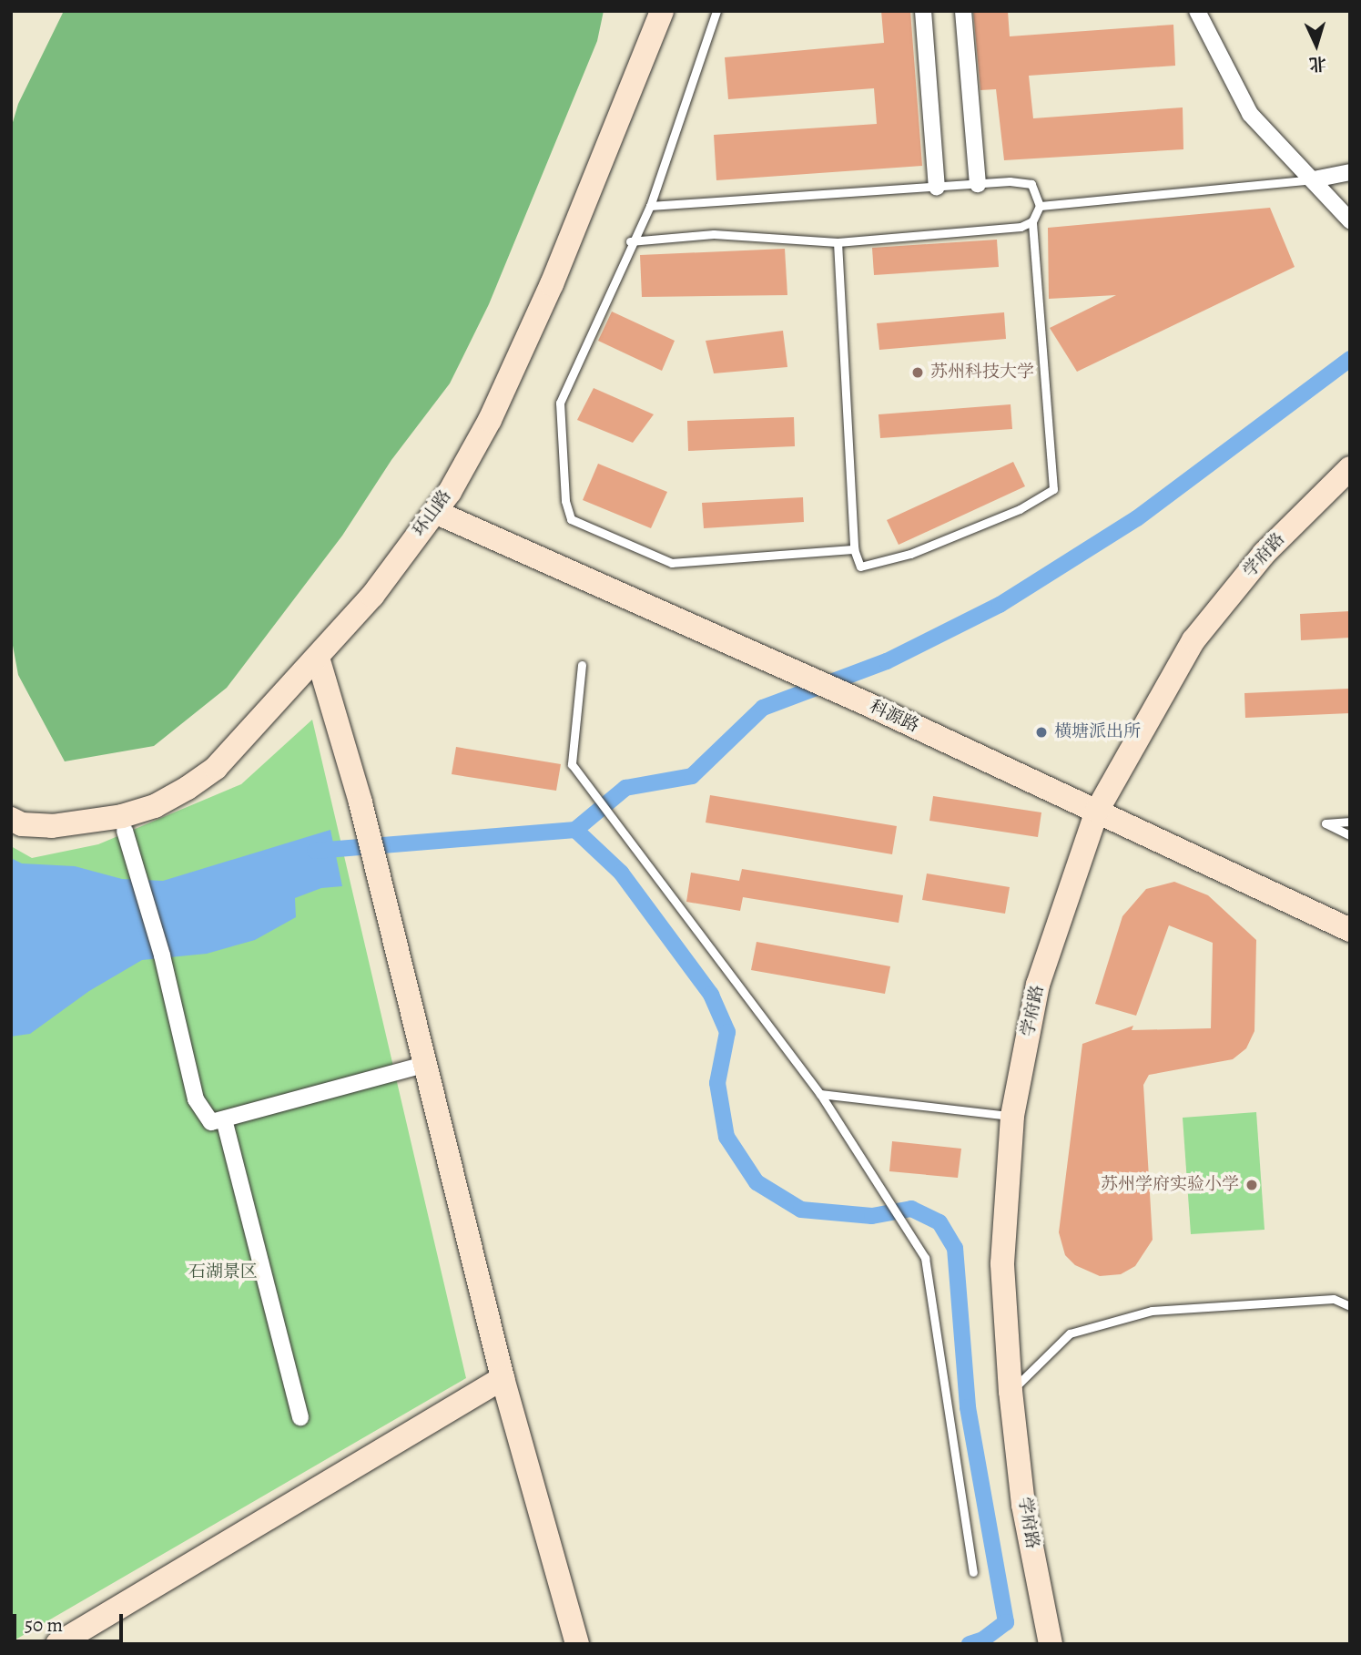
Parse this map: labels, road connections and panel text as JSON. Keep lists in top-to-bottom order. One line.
{"streets":{"street":["环山路","学府路","科源路"]},"crossings":[["环山路","科源路"],["学府路","科源路"]],"parks":["石湖景区"],"places":["苏州科技大学","横塘派出所","苏州学府实验小学"],"scale_bar":"50 m","north":"bottom"}
